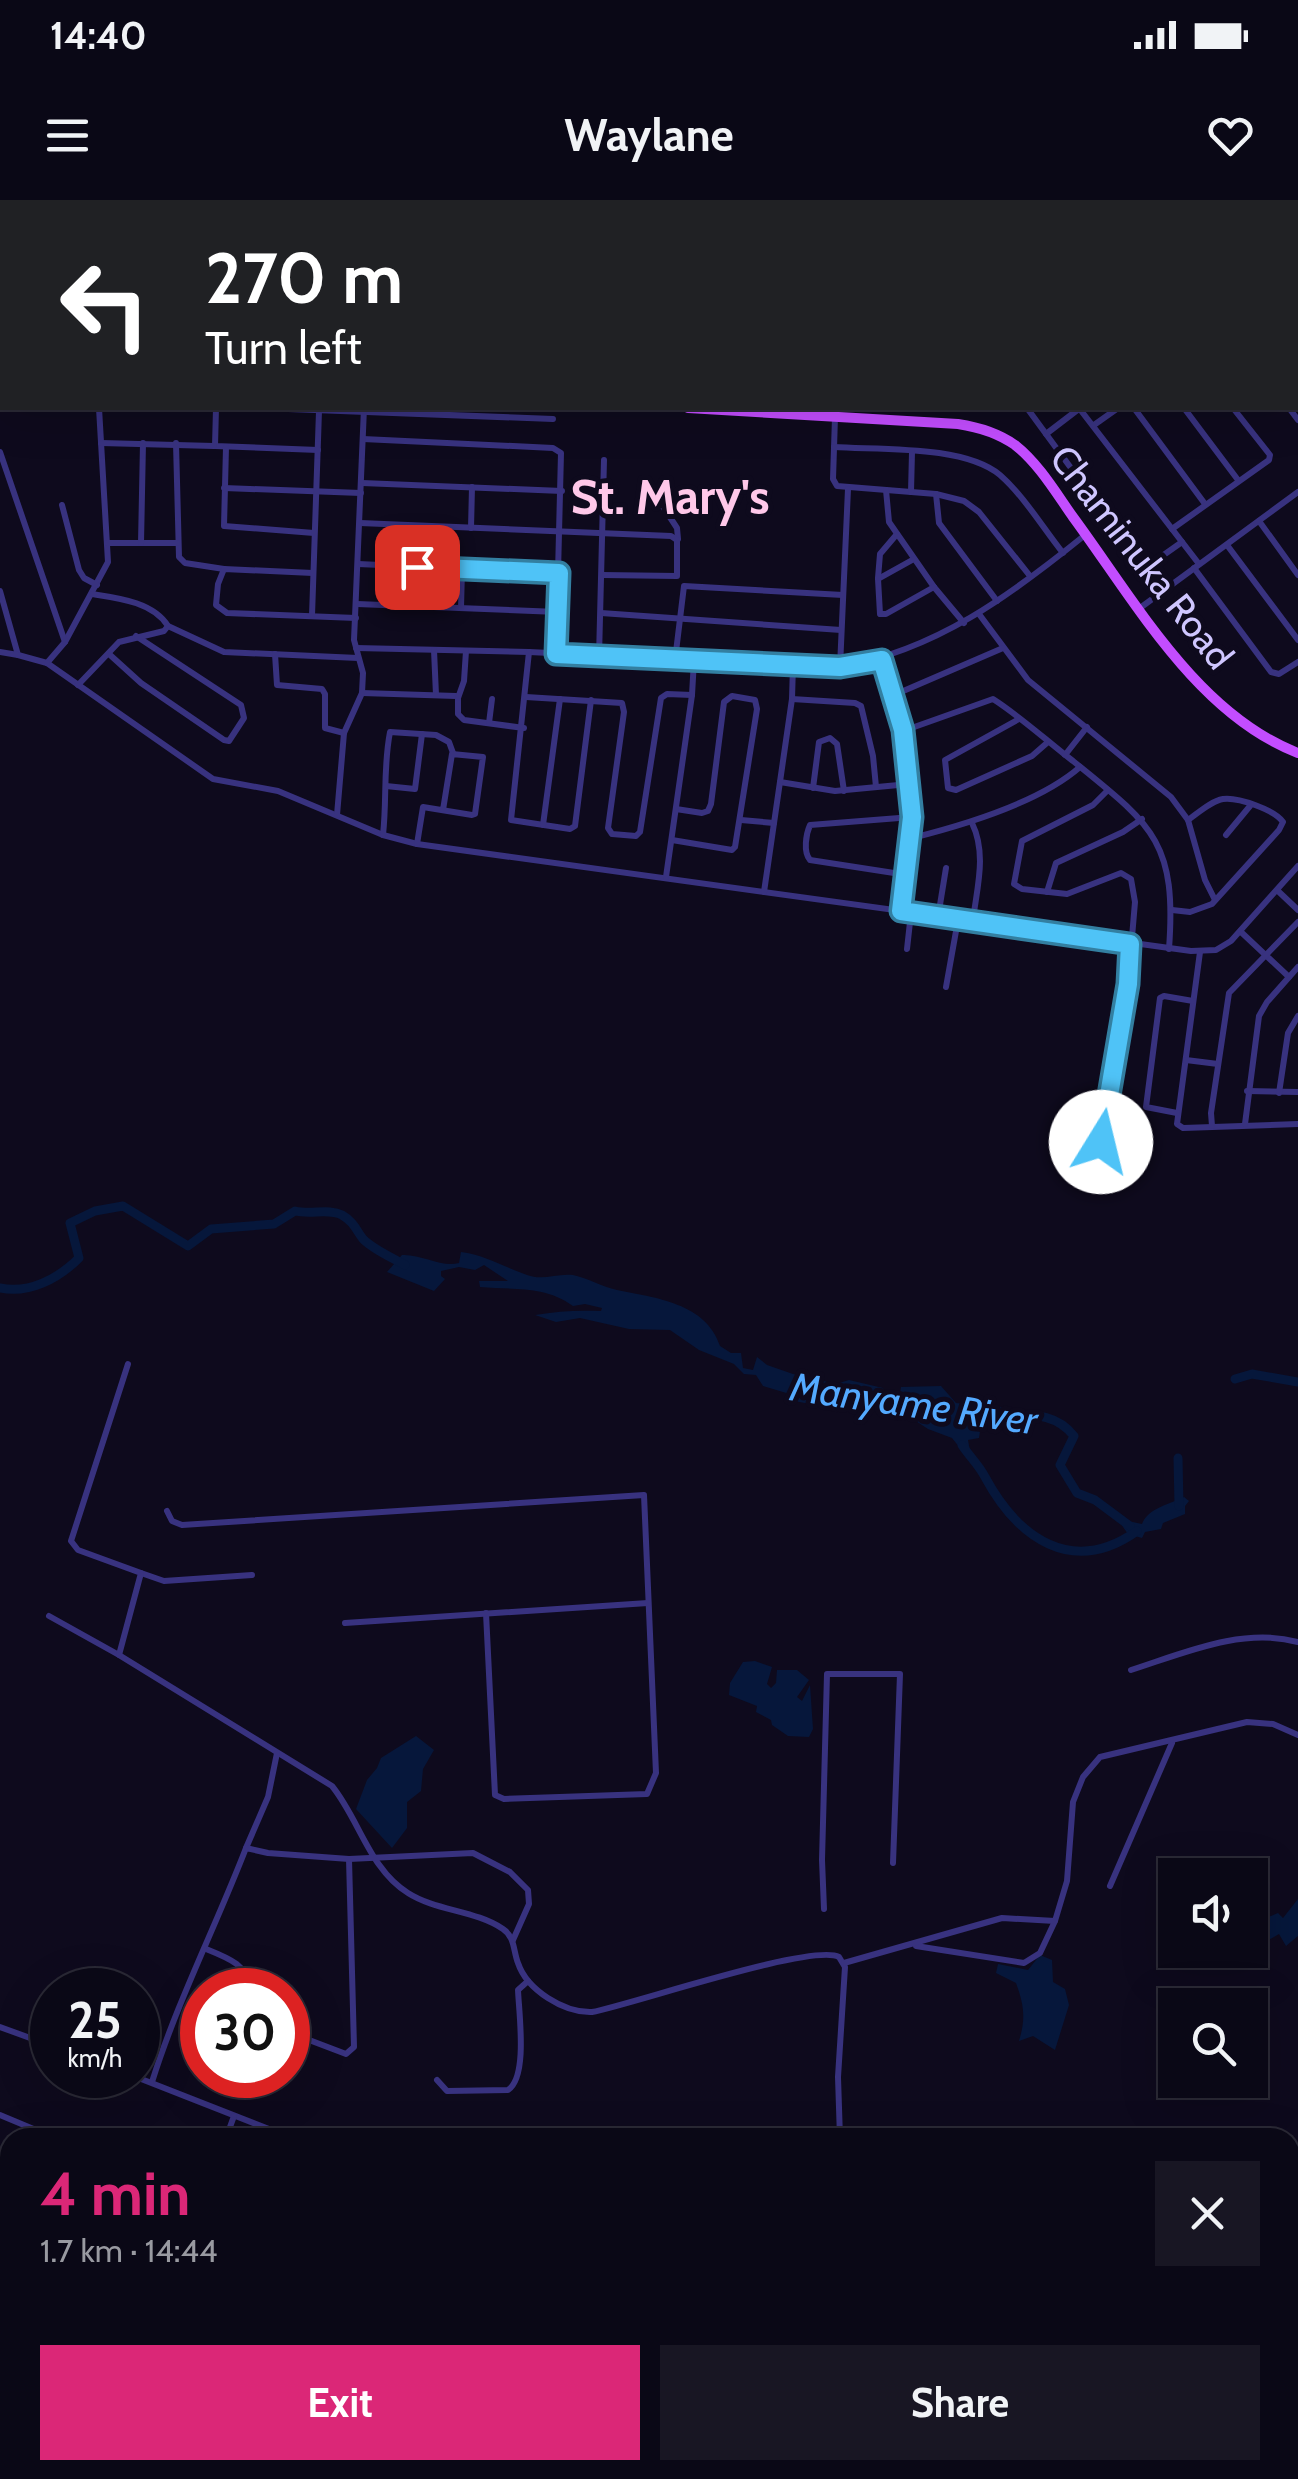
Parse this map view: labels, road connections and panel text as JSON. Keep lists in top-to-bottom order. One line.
{"streets":{"main road":["Chaminuka Road"]},"districts":["St. Mary's"],"water":["Manyame River"],"page":{"status":"14:40","header":"Waylane","turn":["270 m","Turn left"],"speed":"25 km/h","limit":"30","heading":["4 min","1.7 km · 14:44"],"buttons":["Exit","Share"]}}
